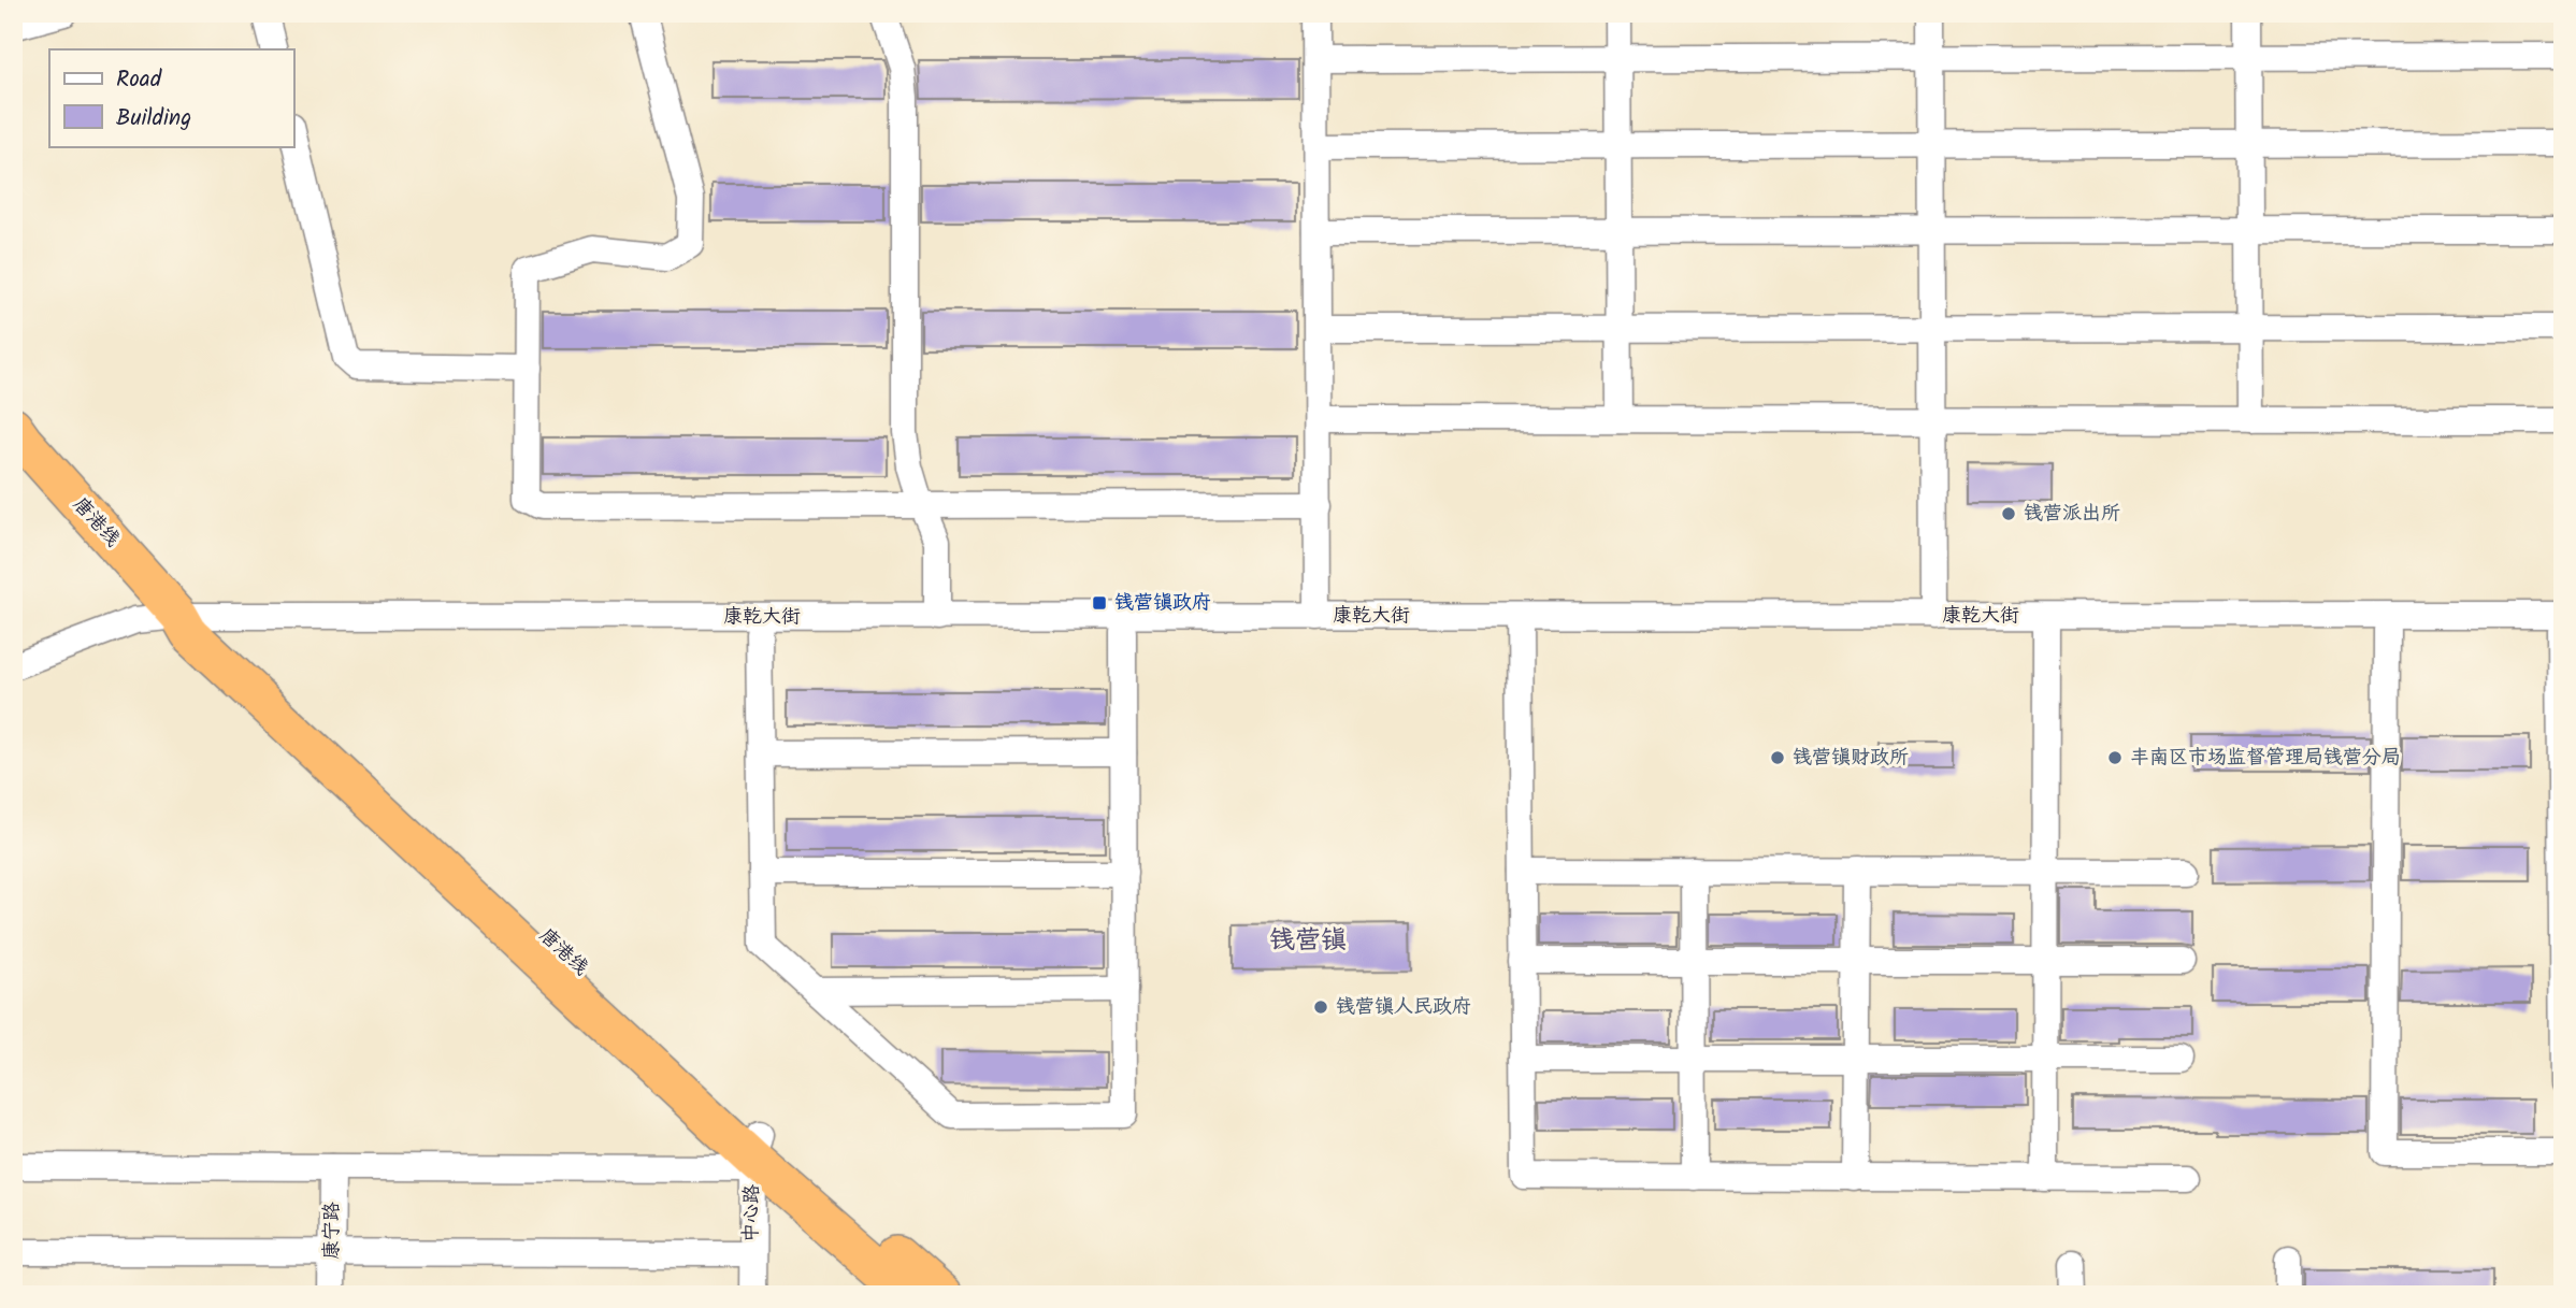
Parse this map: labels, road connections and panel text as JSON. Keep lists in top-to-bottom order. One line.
{"streets":{"highway":["唐港线"],"street":["康乾大街","中心路","康宁路"]},"crossings":[["唐港线","康乾大街"],["唐港线","中心路"]],"districts":["钱营镇"],"places":{"other":["钱营派出所","钱营镇财政所","丰南区市场监督管理局钱营分局","钱营镇人民政府"],"transit":["钱营镇政府"]},"legend":["Road","Building"]}
